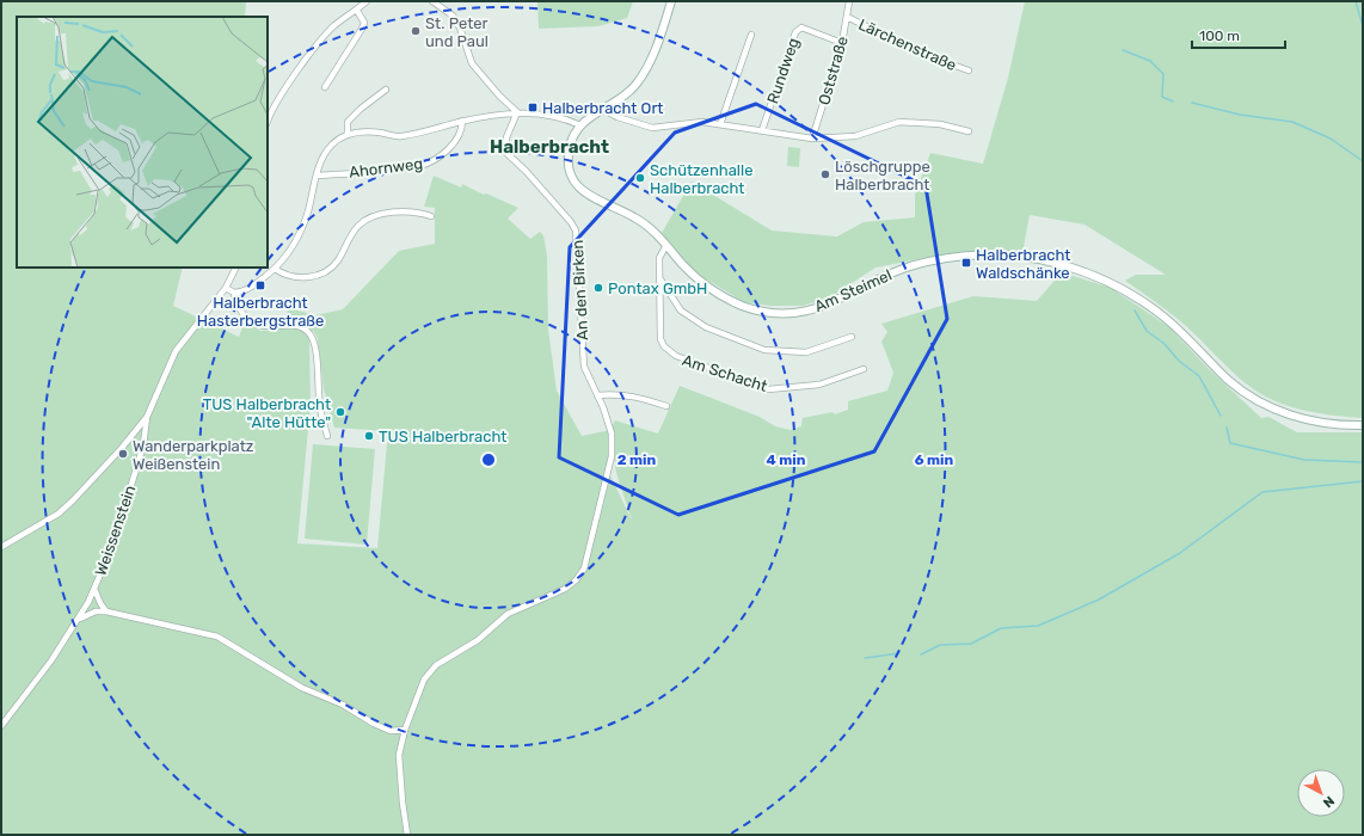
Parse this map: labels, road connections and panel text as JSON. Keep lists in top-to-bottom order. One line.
{"streets":{"main road":["Am Steimel"],"street":["Lärchenstraße","Rundweg","Oststraße","Ahornweg","An den Birken","Am Schacht","Weissenstein"]},"crossings":[["Lärchenstraße","Oststraße"],["Rundweg","Oststraße"],["Am Steimel","Am Schacht"]],"districts":["Halberbracht"],"places":{"other":["St. Peter und Paul","Löschgruppe Halberbracht","Schützenhalle Halberbracht","Pontax GmbH","TUS Halberbracht \"Alte Hütte\"","TUS Halberbracht","Wanderparkplatz Weißenstein"],"transit":["Halberbracht Ort","Halberbracht Waldschänke","Halberbracht Hasterbergstraße"]},"scale_bar":"100 m","north":"bottom right","rings":["2 min","4 min","6 min"]}
